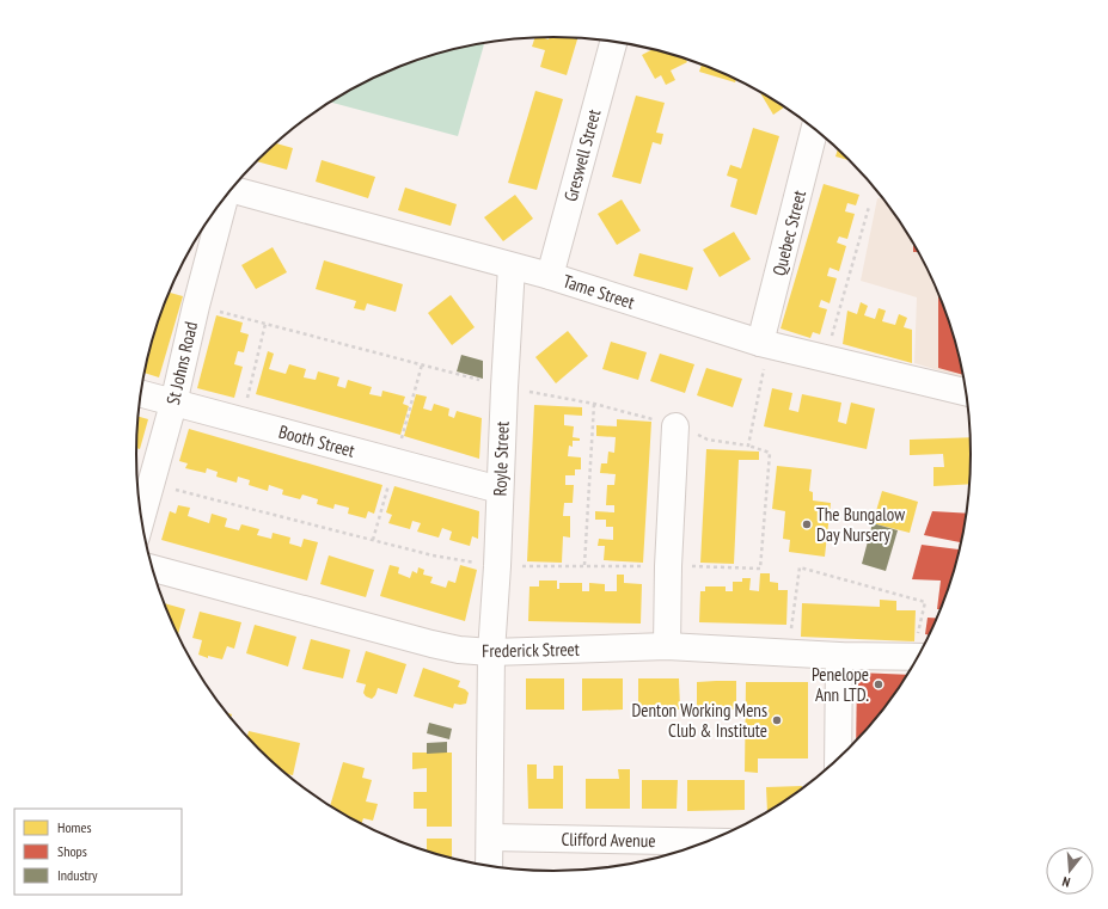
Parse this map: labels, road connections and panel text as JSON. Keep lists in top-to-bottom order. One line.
{"streets":{"street":["Greswell Street","Quebec Street","Tame Street","St Johns Road","Booth Street","Royle Street","Frederick Street","Clifford Avenue"]},"crossings":[["Greswell Street","Tame Street"],["Quebec Street","Tame Street"],["Tame Street","Royle Street"],["St Johns Road","Booth Street"],["Booth Street","Royle Street"],["Royle Street","Frederick Street"],["Royle Street","Clifford Avenue"]],"places":["The Bungalow Day Nursery","Penelope Ann LTD.","Denton Working Mens Club & Institute"],"legend":["Homes","Shops","Industry"],"north":"bottom"}
